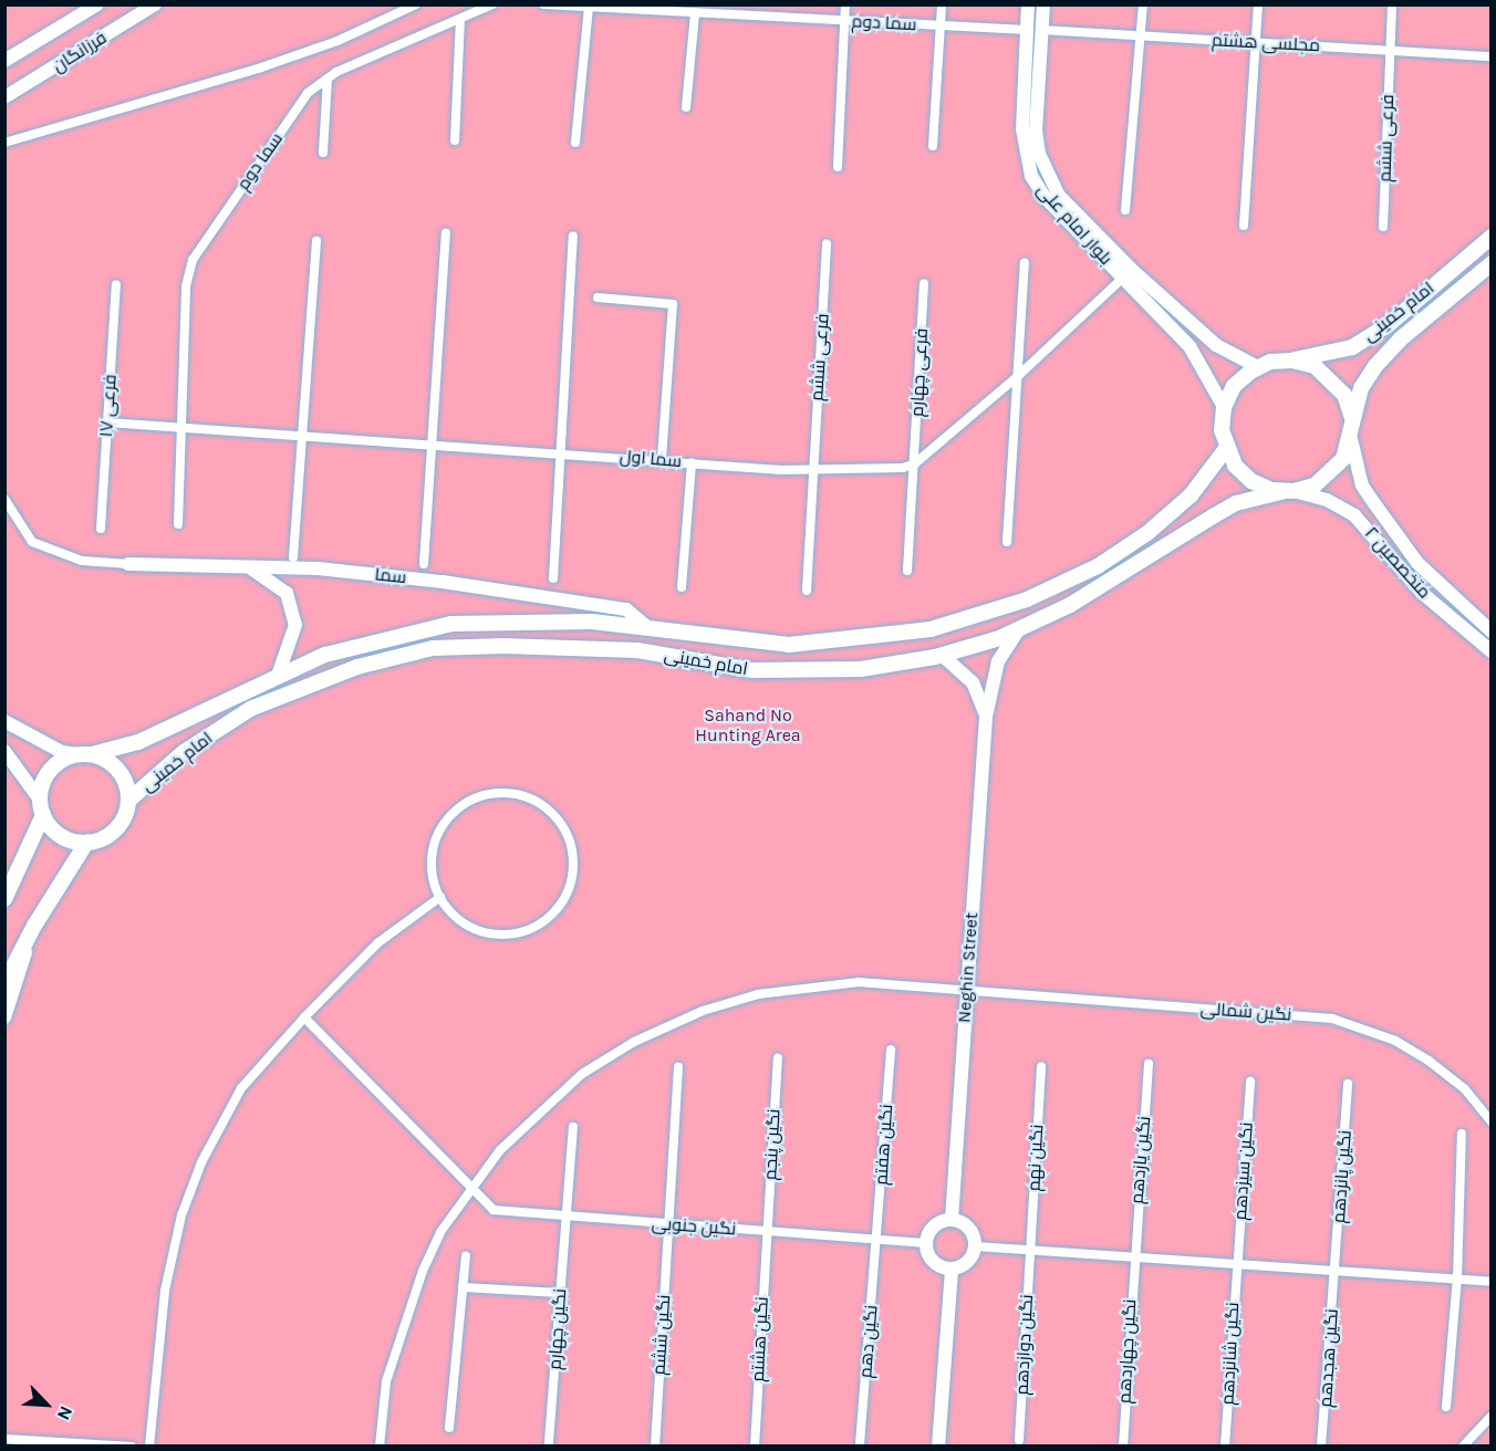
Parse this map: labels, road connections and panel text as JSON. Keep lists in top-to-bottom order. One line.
{"streets":{"main road":["امام خمینی"],"street":["سما دوم","مجلسی هشتم","فرزانگان","فرعی ششم","بلوار امام علی","فرعی چهارم","فرعی ۱۷","سما اول","متخصصین ۲","سما","Neghin Street","نگین شمالی","نگین پنجم","نگین هفتم","نگین نهم","نگین یازدهم","نگین سیزدهم","نگین پانزدهم","نگین جنوبی","نگین چهارم","نگین ششم","نگین هشتم","نگین دهم","نگین دوازدهم","نگین چهاردهم","نگین شانزدهم","نگین هجدهم"]},"crossings":[["سما دوم","بلوار امام علی"],["سما دوم","سما اول"],["مجلسی هشتم","فرعی ششم"],["مجلسی هشتم","بلوار امام علی"],["فرعی ششم","سما اول"],["بلوار امام علی","امام خمینی"],["بلوار امام علی","سما اول"],["بلوار امام علی","متخصصین ۲"],["امام خمینی","متخصصین ۲"],["امام خمینی","سما"],["امام خمینی","Neghin Street"],["فرعی چهارم","سما اول"],["فرعی ۱۷","سما اول"],["Neghin Street","نگین شمالی"],["Neghin Street","نگین جنوبی"],["نگین شمالی","نگین جنوبی"],["نگین پنجم","نگین جنوبی"],["نگین پنجم","نگین هشتم"],["نگین هفتم","نگین جنوبی"],["نگین هفتم","نگین دهم"],["نگین نهم","نگین دوازدهم"],["نگین یازدهم","نگین چهاردهم"],["نگین سیزدهم","نگین شانزدهم"],["نگین پانزدهم","نگین هجدهم"],["نگین جنوبی","نگین چهارم"],["نگین جنوبی","نگین ششم"],["نگین جنوبی","نگین هشتم"],["نگین جنوبی","نگین دهم"]],"parks":["Sahand No Hunting Area"],"north":"bottom right"}
